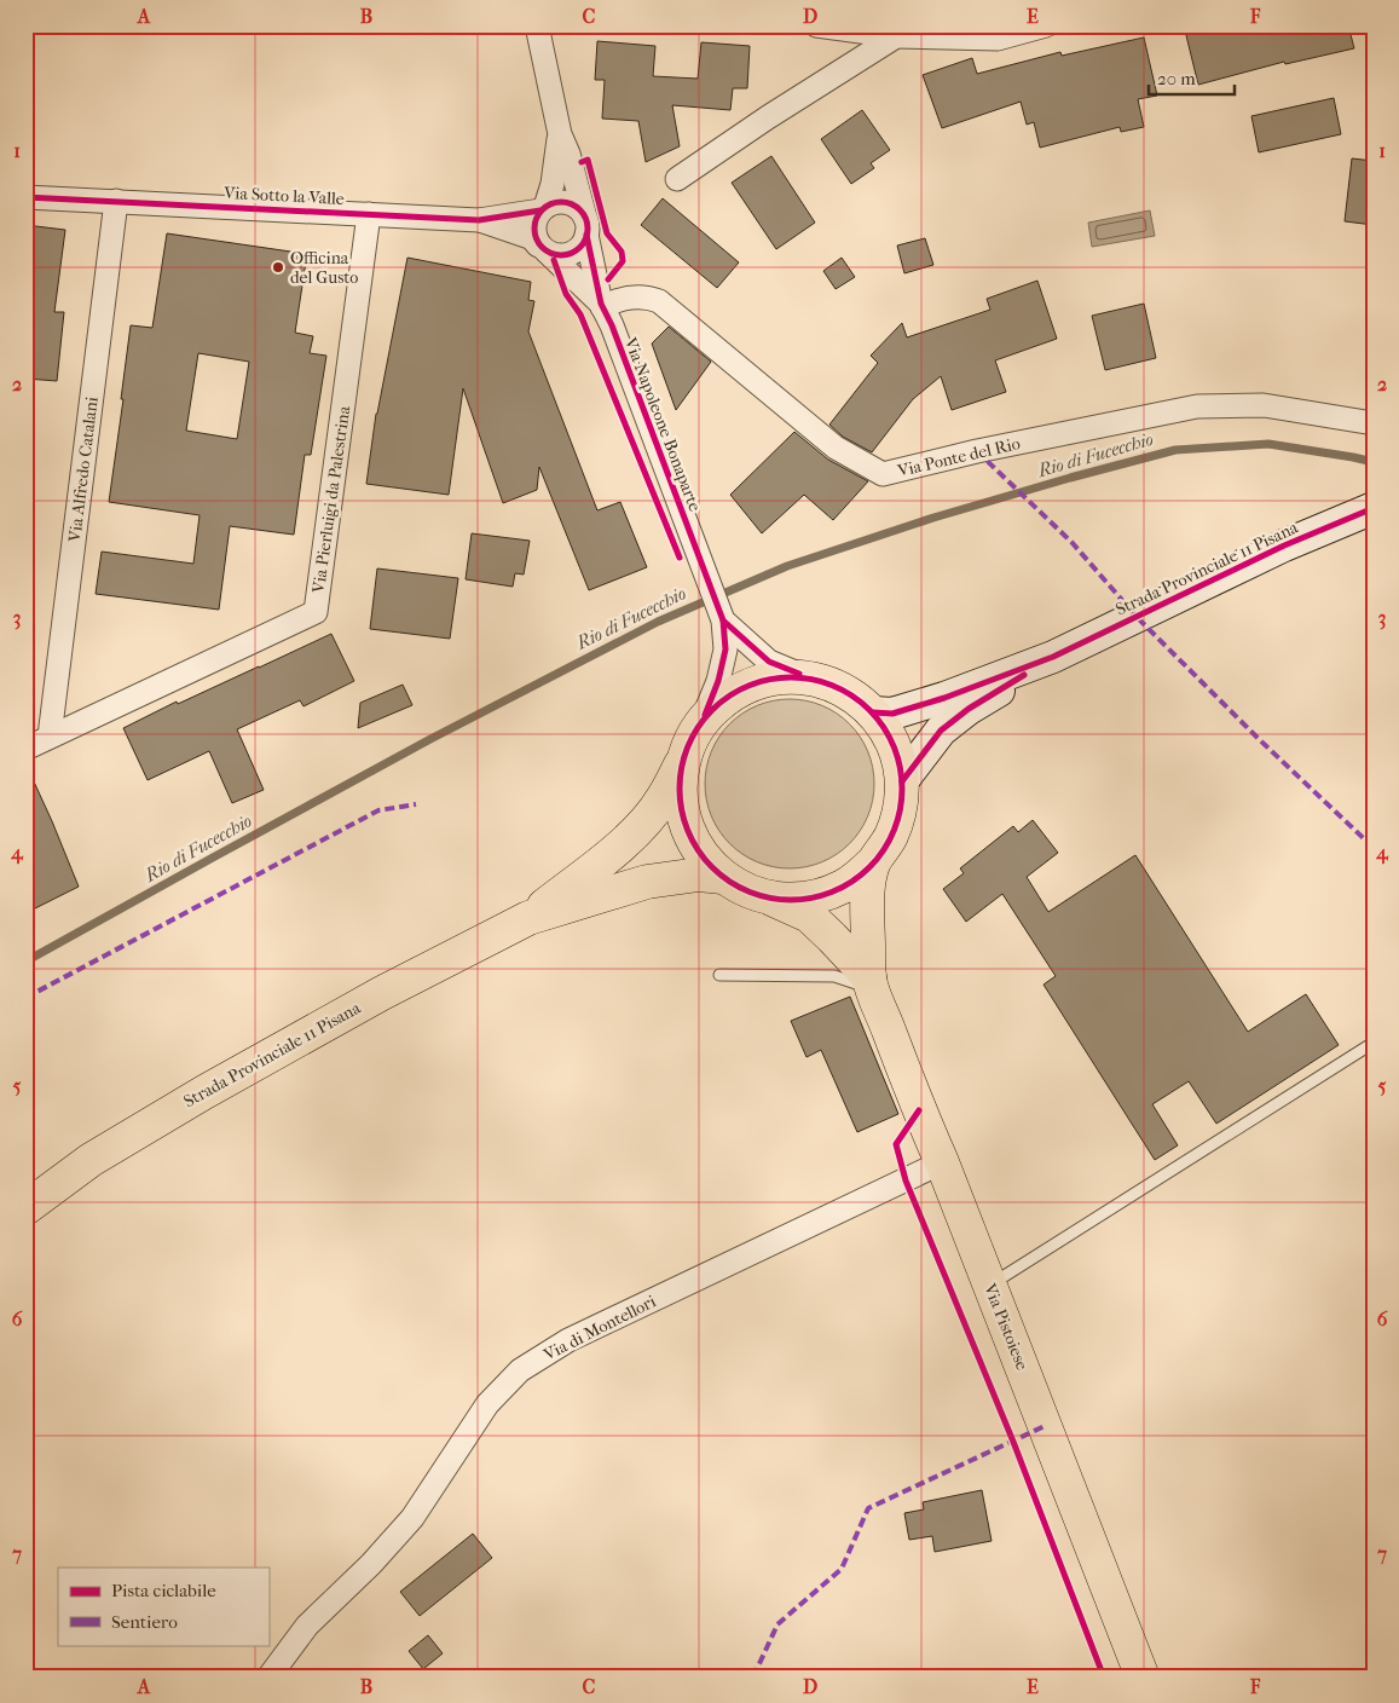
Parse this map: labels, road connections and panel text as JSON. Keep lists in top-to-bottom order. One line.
{"streets":{"main road":["Strada Provinciale 11 Pisana","Via Pistoiese"],"street":["Via Sotto la Valle","Via Napoleone Bonaparte","Via Ponte del Rio","Via Alfredo Catalani","Via Pierluigi da Palestrina","Via di Montellori"]},"crossings":[["Via Sotto la Valle","Via Napoleone Bonaparte"],["Via Sotto la Valle","Via Alfredo Catalani"],["Via Sotto la Valle","Via Pierluigi da Palestrina"],["Via Napoleone Bonaparte","Via Ponte del Rio"],["Via Napoleone Bonaparte","Strada Provinciale 11 Pisana"],["Via Alfredo Catalani","Via Pierluigi da Palestrina"],["Strada Provinciale 11 Pisana","Via Pistoiese"],["Via Pistoiese","Via di Montellori"]],"water":["Rio di Fucecchio"],"places":["Officina del Gusto"],"legend":["Pista ciclabile","Sentiero"],"scale_bar":"20 m","grid":{"columns":["A","B","C","D","E","F"],"rows":["1","2","3","4","5","6","7"]}}
